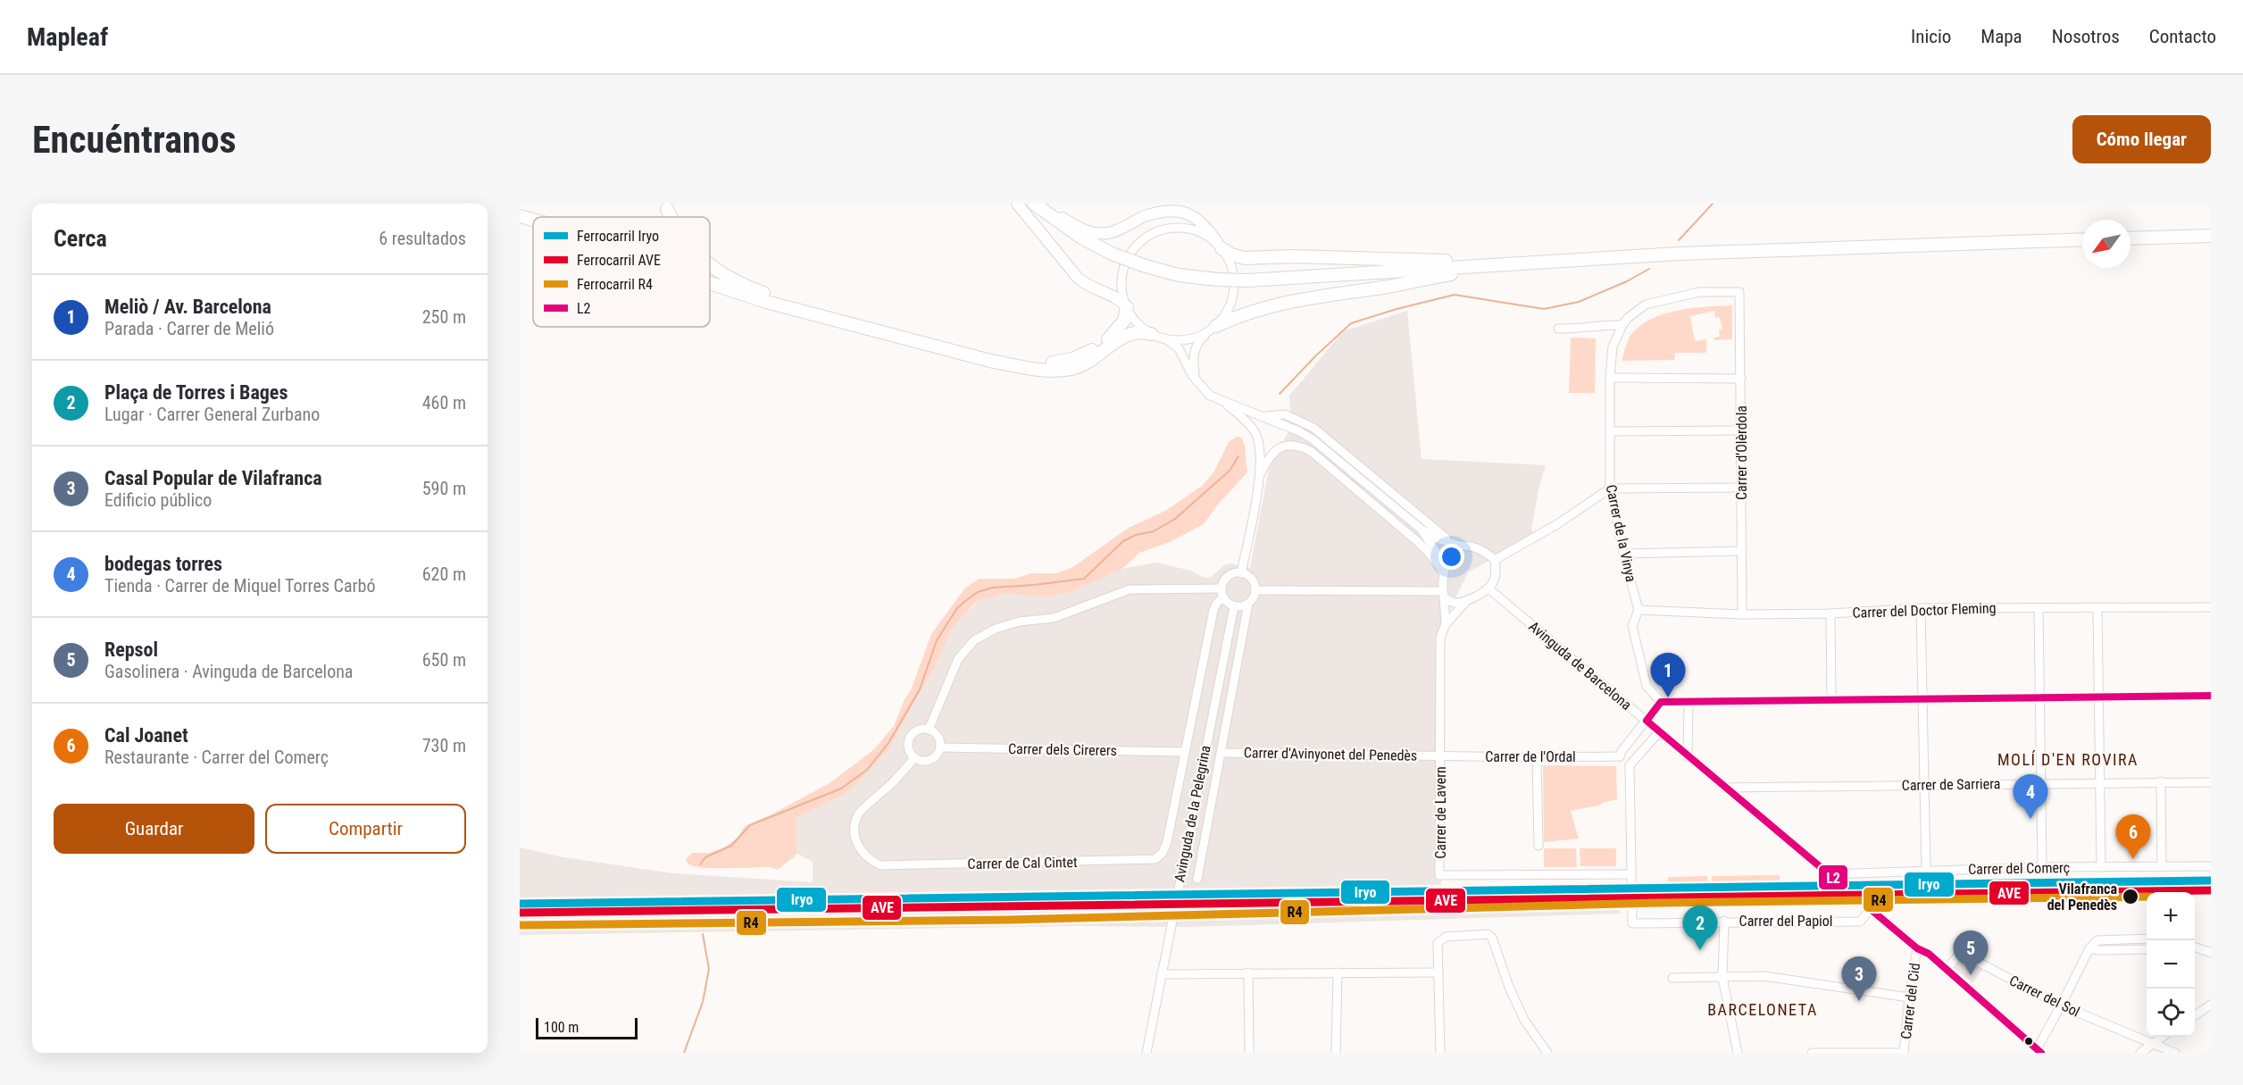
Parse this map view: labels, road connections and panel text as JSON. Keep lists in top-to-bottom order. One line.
{"streets":{"street":["Carrer d'Olèrdola","Carrer de la Vinya","Carrer del Doctor Fleming","Avinguda de Barcelona","Carrer dels Cirerers","Carrer d'Avinyonet del Penedès","Carrer de l'Ordal","Carrer de Sarriera","Carrer de Lavern","Avinguda de la Pelegrina","Carrer de Cal Cintet","Carrer del Comerç","Carrer del Papiol","Carrer del Sol","Carrer del Cid"]},"crossings":[["Carrer d'Olèrdola","Carrer de la Vinya"],["Carrer d'Olèrdola","Carrer del Doctor Fleming"],["Carrer de la Vinya","Carrer del Doctor Fleming"],["Avinguda de Barcelona","Carrer de Sarriera"],["Avinguda de Barcelona","Carrer de Lavern"],["Avinguda de Barcelona","Carrer del Comerç"],["Avinguda de Barcelona","Carrer del Papiol"],["Avinguda de Barcelona","Carrer del Sol"],["Avinguda de Barcelona","Carrer del Cid"],["Carrer dels Cirerers","Avinguda de la Pelegrina"],["Carrer dels Cirerers","Carrer de Cal Cintet"],["Carrer d'Avinyonet del Penedès","Carrer de l'Ordal"],["Carrer d'Avinyonet del Penedès","Carrer de Lavern"],["Carrer d'Avinyonet del Penedès","Avinguda de la Pelegrina"],["Carrer de l'Ordal","Carrer de Lavern"],["Carrer de Lavern","Carrer del Papiol"],["Avinguda de la Pelegrina","Carrer de Cal Cintet"]],"districts":["MOLÍ D'EN ROVIRA","BARCELONETA"],"places":["Vilafranca del Penedès"],"lines":["transit line L2","rail line Iryo","rail line AVE","rail line R4"],"legend":["Ferrocarril Iryo","Ferrocarril AVE","Ferrocarril R4","L2"],"scale_bar":"100 m","north":"bottom left","page":{"header":"Mapleaf","nav":["Inicio","Mapa","Nosotros","Contacto"],"buttons":["Cómo llegar",["Guardar","Compartir"]],"title":"Encuéntranos","heading":["Cerca","6 resultados"],"list":[{"mark":"1","name":"Meliò / Av. Barcelona","note":"Parada · Carrer de Melió","value":"250 m"},{"mark":"2","name":"Plaça de Torres i Bages","note":"Lugar · Carrer General Zurbano","value":"460 m"},{"mark":"3","name":"Casal Popular de Vilafranca","note":"Edificio público","value":"590 m"},{"mark":"4","name":"bodegas torres","note":"Tienda · Carrer de Miquel Torres Carbó","value":"620 m"},{"mark":"5","name":"Repsol","note":"Gasolinera · Avinguda de Barcelona","value":"650 m"},{"mark":"6","name":"Cal Joanet","note":"Restaurante · Carrer del Comerç","value":"730 m"}],"pins":["1","4","6","2","5","3"],"map_buttons":["+","−"],"scale":"100 m"}}
